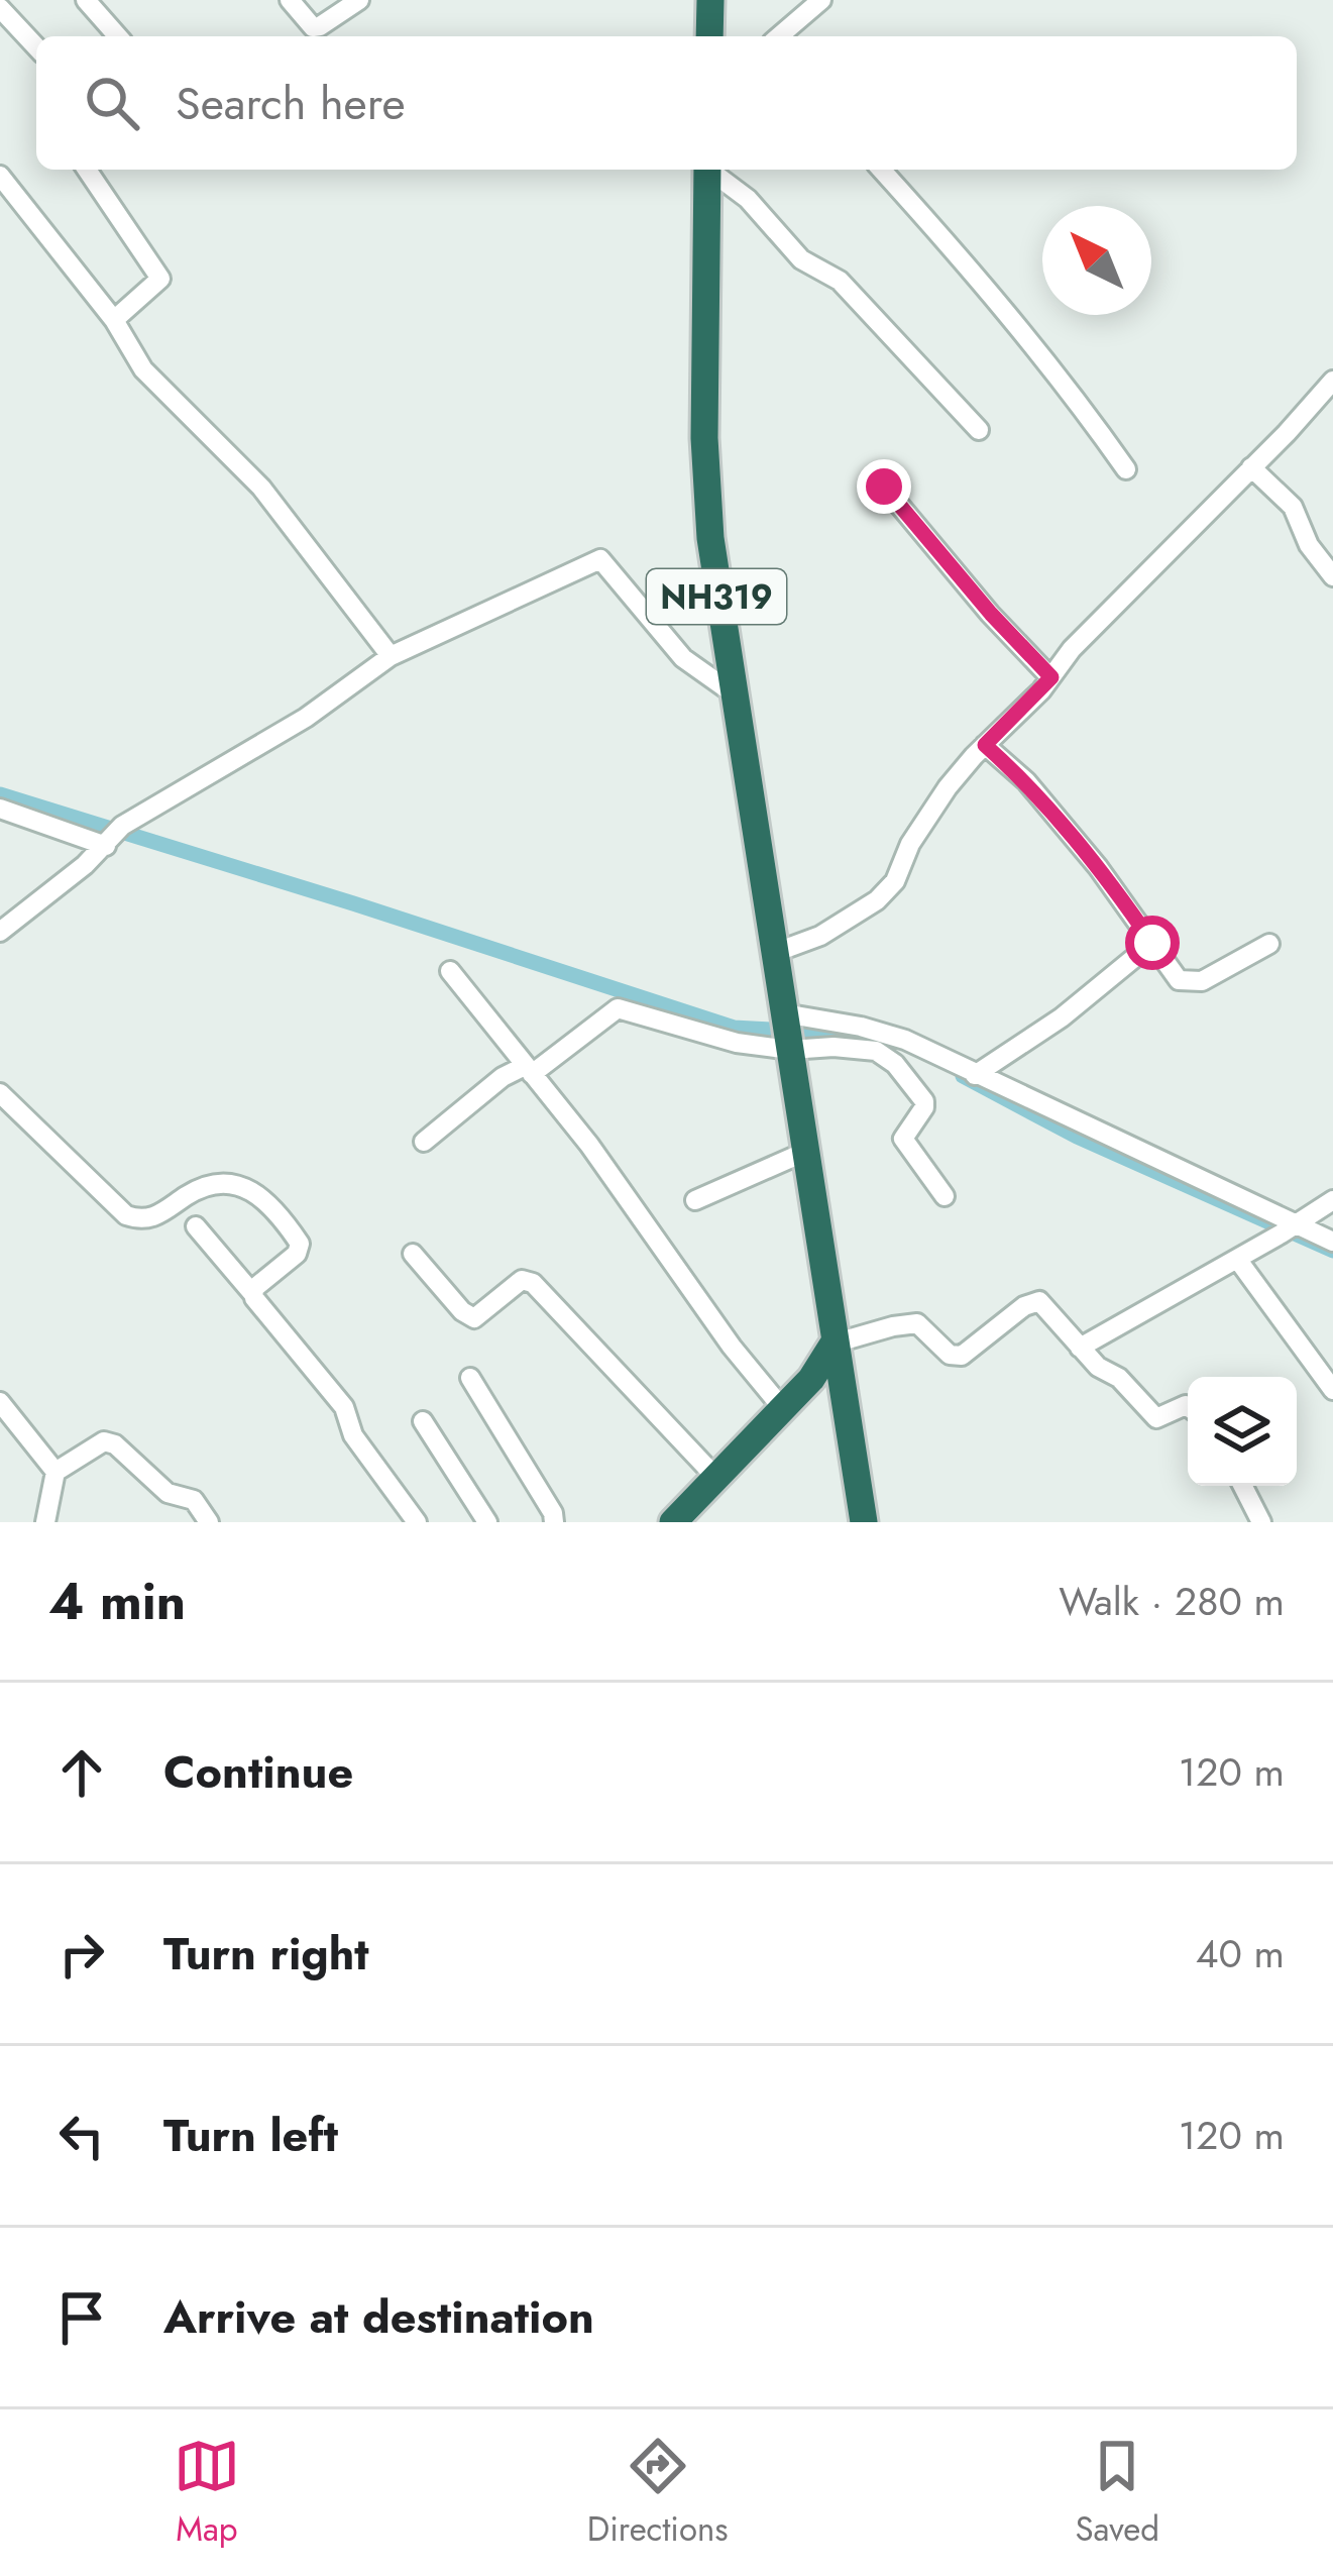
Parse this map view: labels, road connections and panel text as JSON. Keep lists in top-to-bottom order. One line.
{"streets":{"highway":["NH319"]},"north":"top left","page":{"search":"Search here","heading":["4 min","Walk · 280 m"],"list":[["Continue","120 m"],["Turn right","40 m"],["Turn left","120 m"],"Arrive at destination"],"nav":["Map","Directions","Saved"]}}
